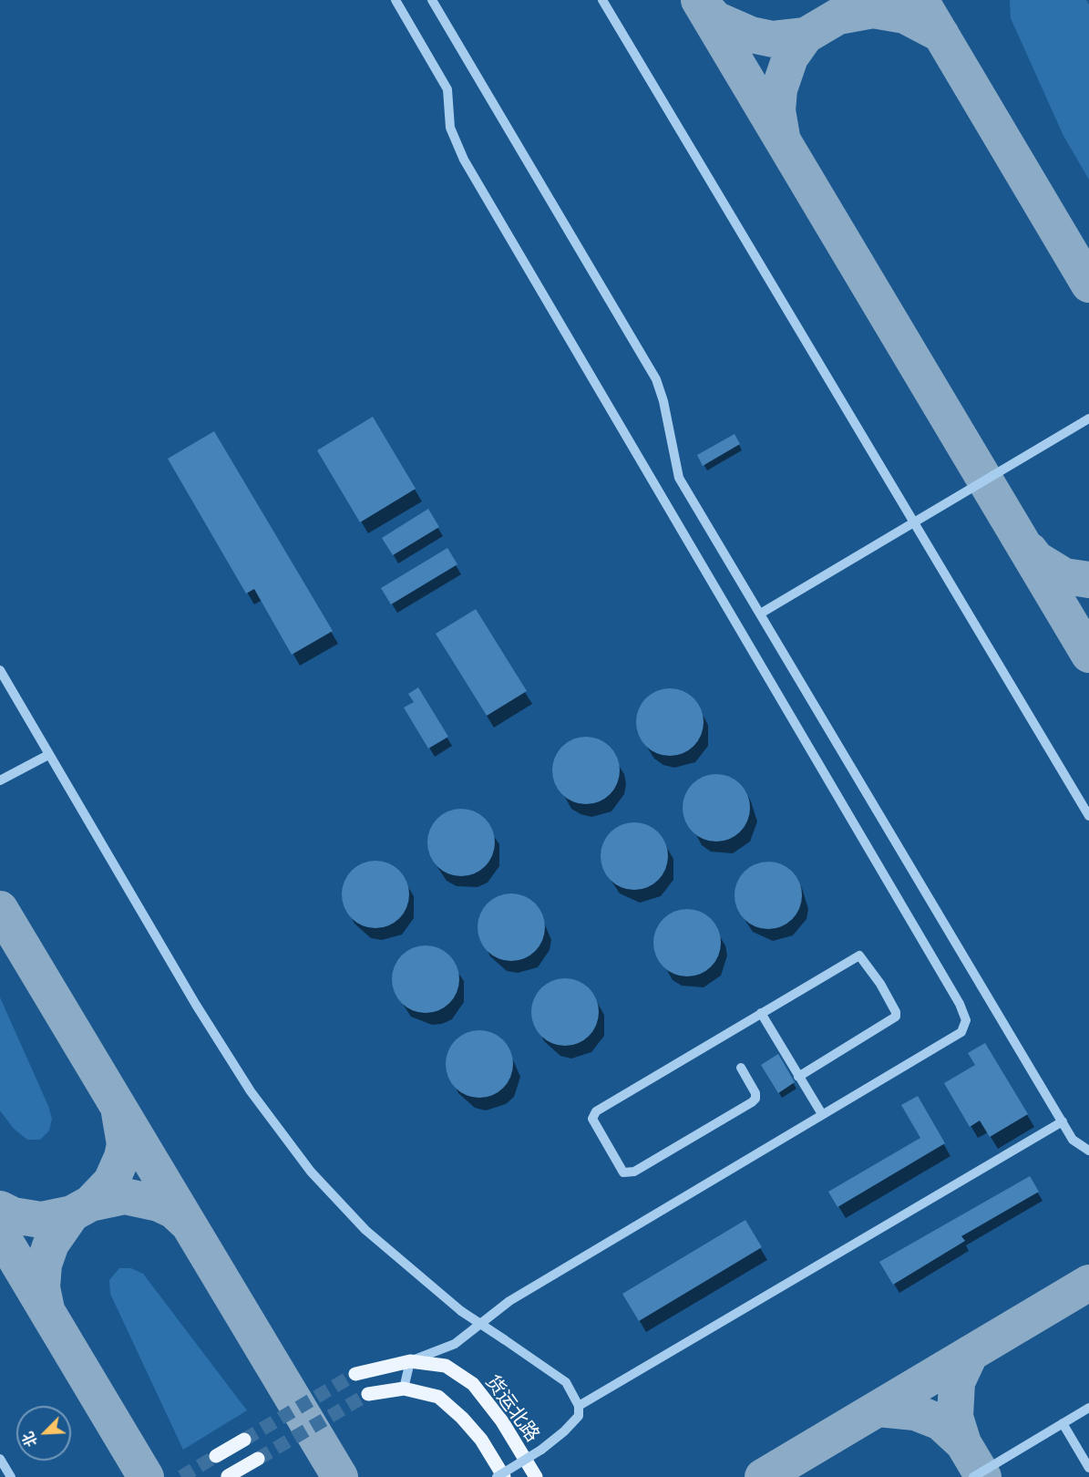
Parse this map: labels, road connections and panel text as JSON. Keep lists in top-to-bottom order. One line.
{"streets":{"main road":["货运北路"]},"north":"bottom left"}
